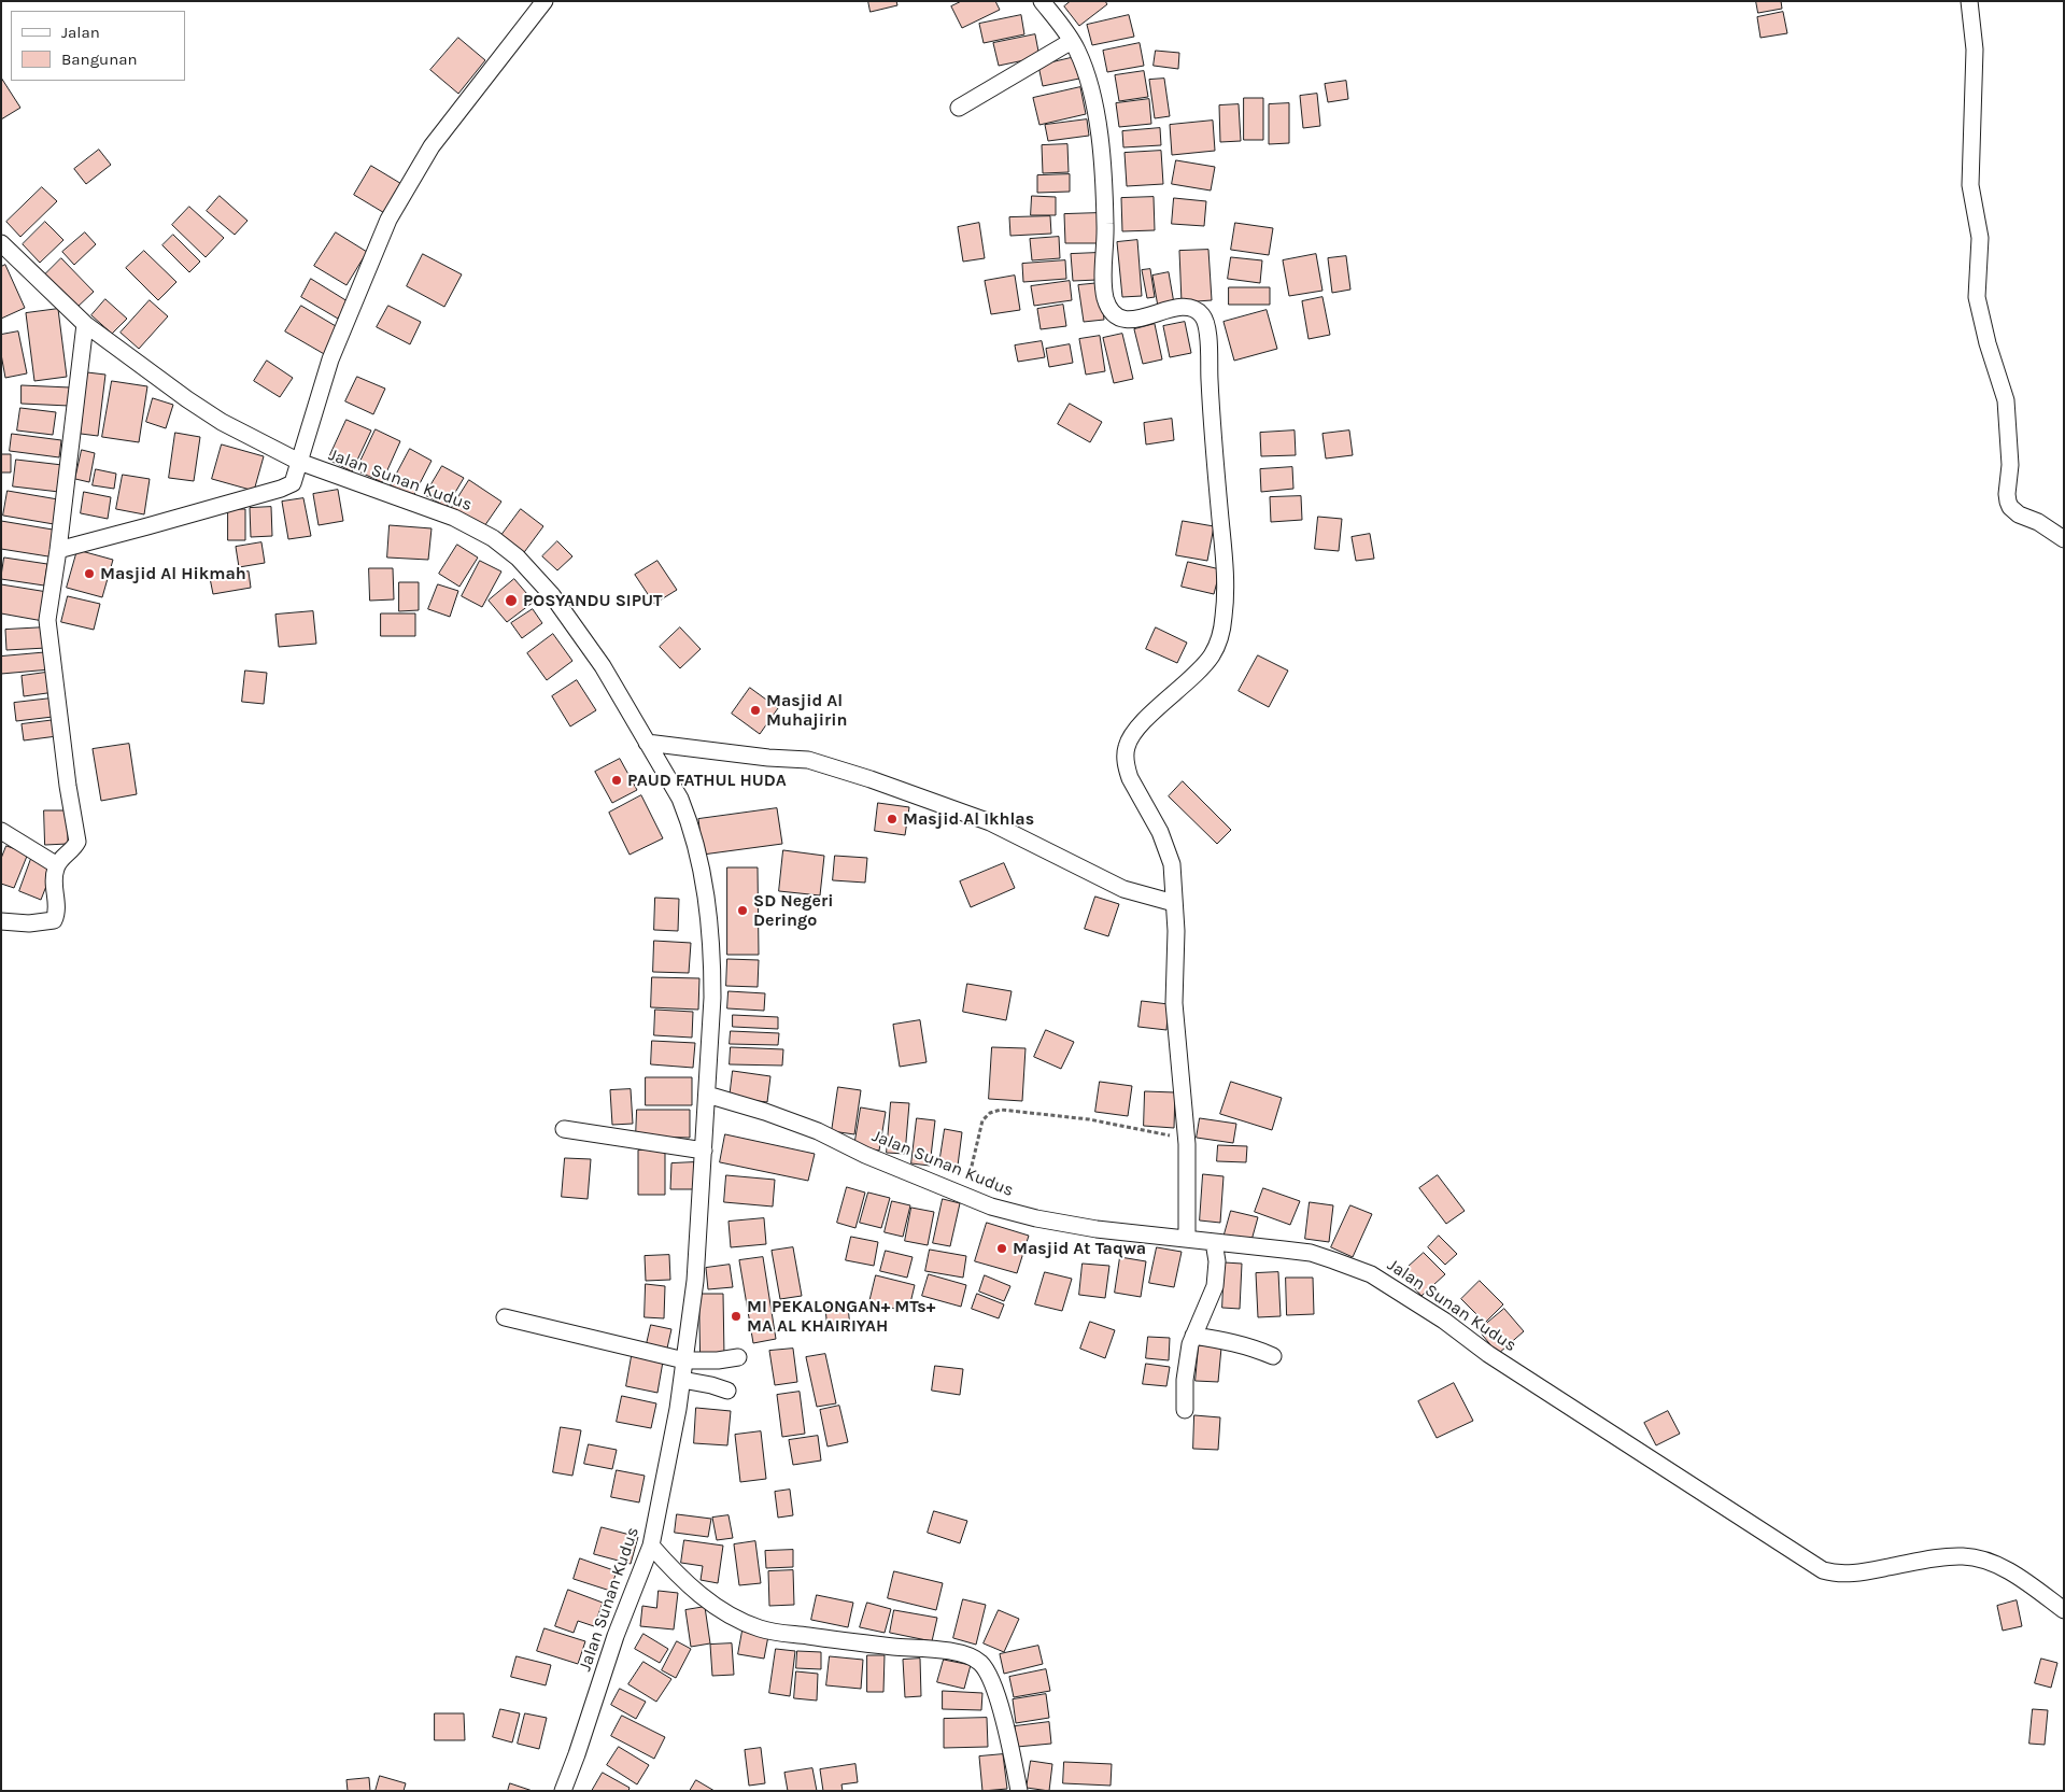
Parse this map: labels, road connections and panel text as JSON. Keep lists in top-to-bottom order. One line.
{"streets":{"street":["Jalan Sunan Kudus"]},"places":["Masjid Al Hikmah","POSYANDU SIPUT","Masjid Al Muhajirin","PAUD FATHUL HUDA","Masjid Al Ikhlas","SD Negeri Deringo","Masjid At Taqwa","MI PEKALONGAN+ MTs+ MA AL KHAIRIYAH"],"legend":["Jalan","Bangunan"]}
